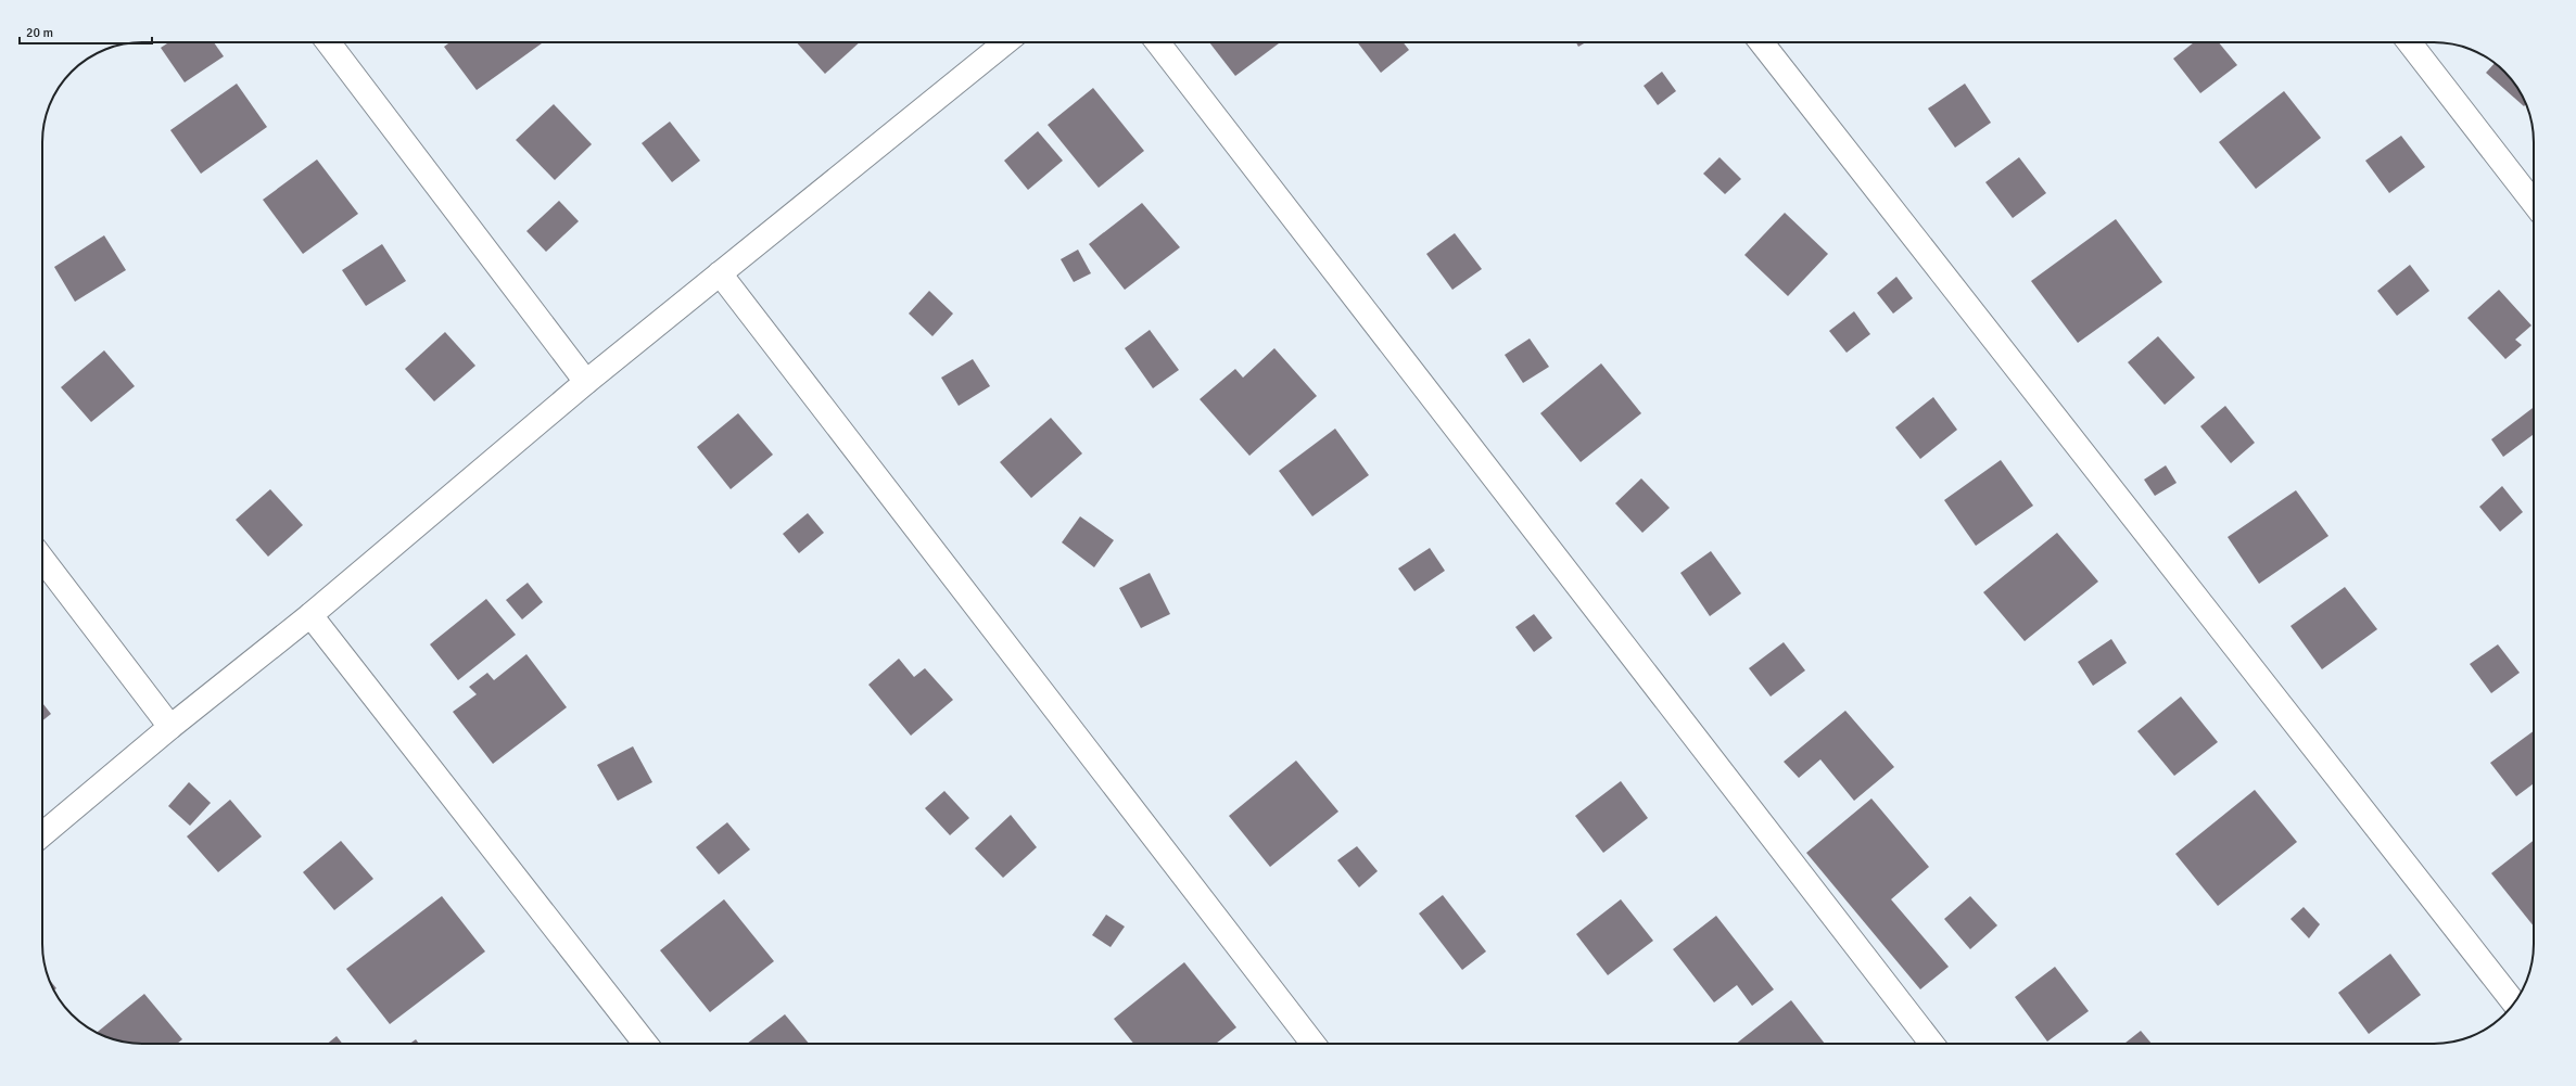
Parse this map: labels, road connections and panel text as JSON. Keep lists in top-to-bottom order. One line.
{"scale_bar":"20 m"}
